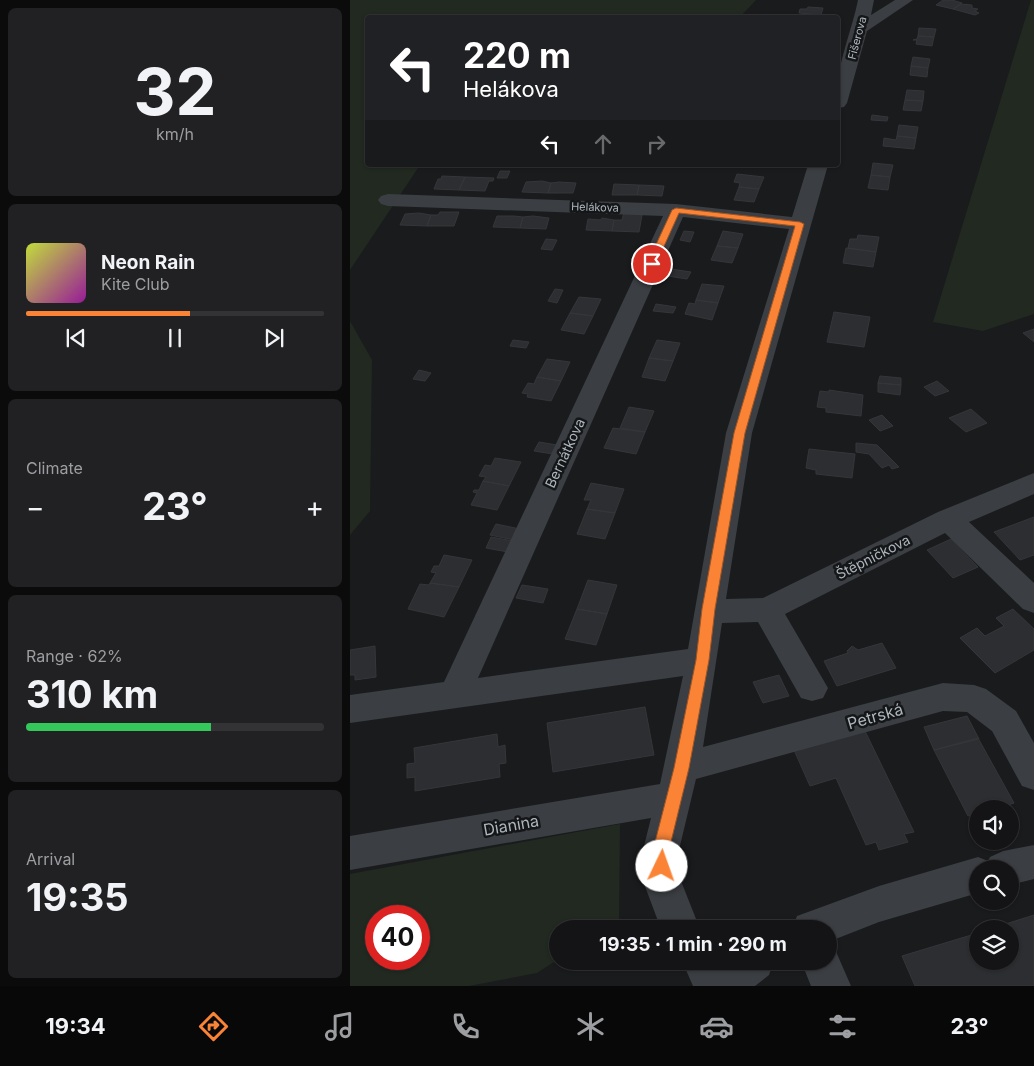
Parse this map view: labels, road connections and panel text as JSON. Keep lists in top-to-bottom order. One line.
{"streets":{"street":["Fišerova","Helákova","Bernátkova","Štěpničkova","Petrská","Dianina"]},"crossings":[["Helákova","Bernátkova"],["Petrská","Dianina"]],"page":{"tile":[["32","km/h"],"Climate",["Range · 62%","310 km"],["Arrival","19:35"]],"turn":["220 m","Helákova"],"song":["Neon Rain","Kite Club"],"heat":["−","23°","+"],"limit":"40","trip":"19:35 · 1 min · 290 m","tabs":["19:34","23°"]}}
